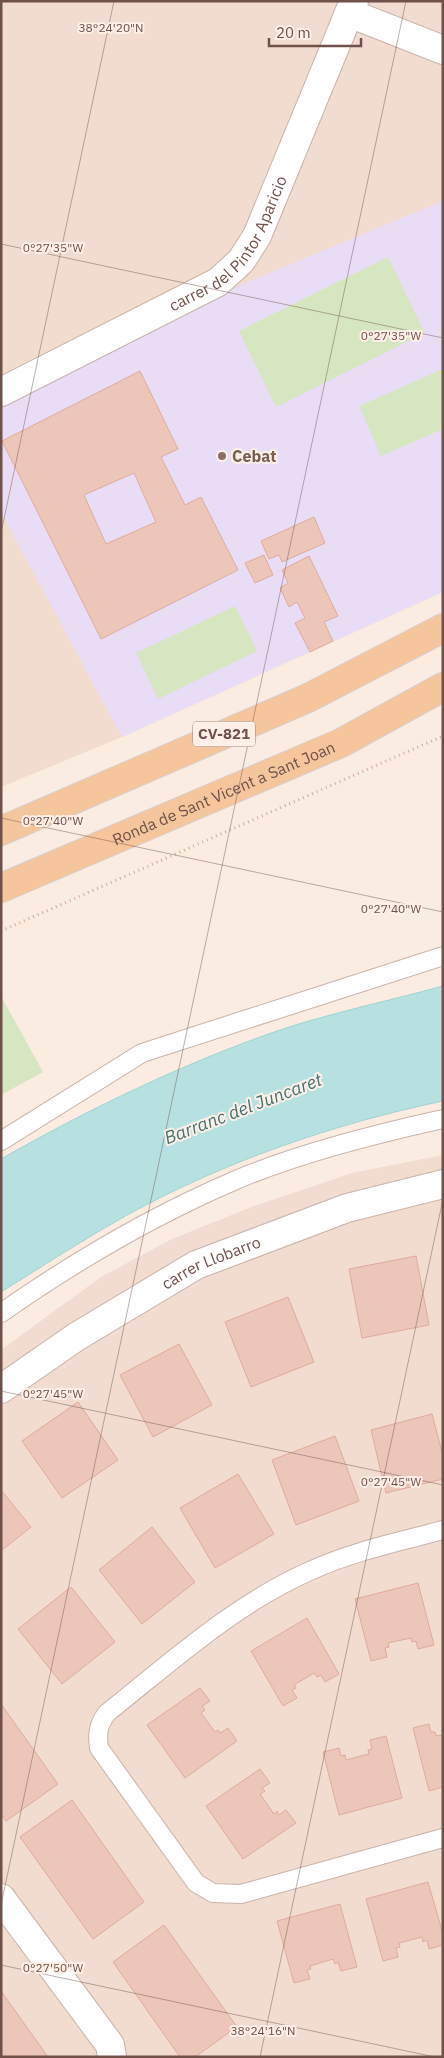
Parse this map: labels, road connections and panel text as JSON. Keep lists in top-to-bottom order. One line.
{"streets":{"main road":["CV-821","Ronda de Sant Vicent a Sant Joan"],"street":["carrer del Pintor Aparicio","carrer Llobarro"]},"water":["Barranc del Juncaret"],"places":["Cebat"],"scale_bar":"20 m","coordinates":["38°24'20\"N","0°27'35\"W","0°27'40\"W","0°27'45\"W","0°27'50\"W","38°24'16\"N"]}
